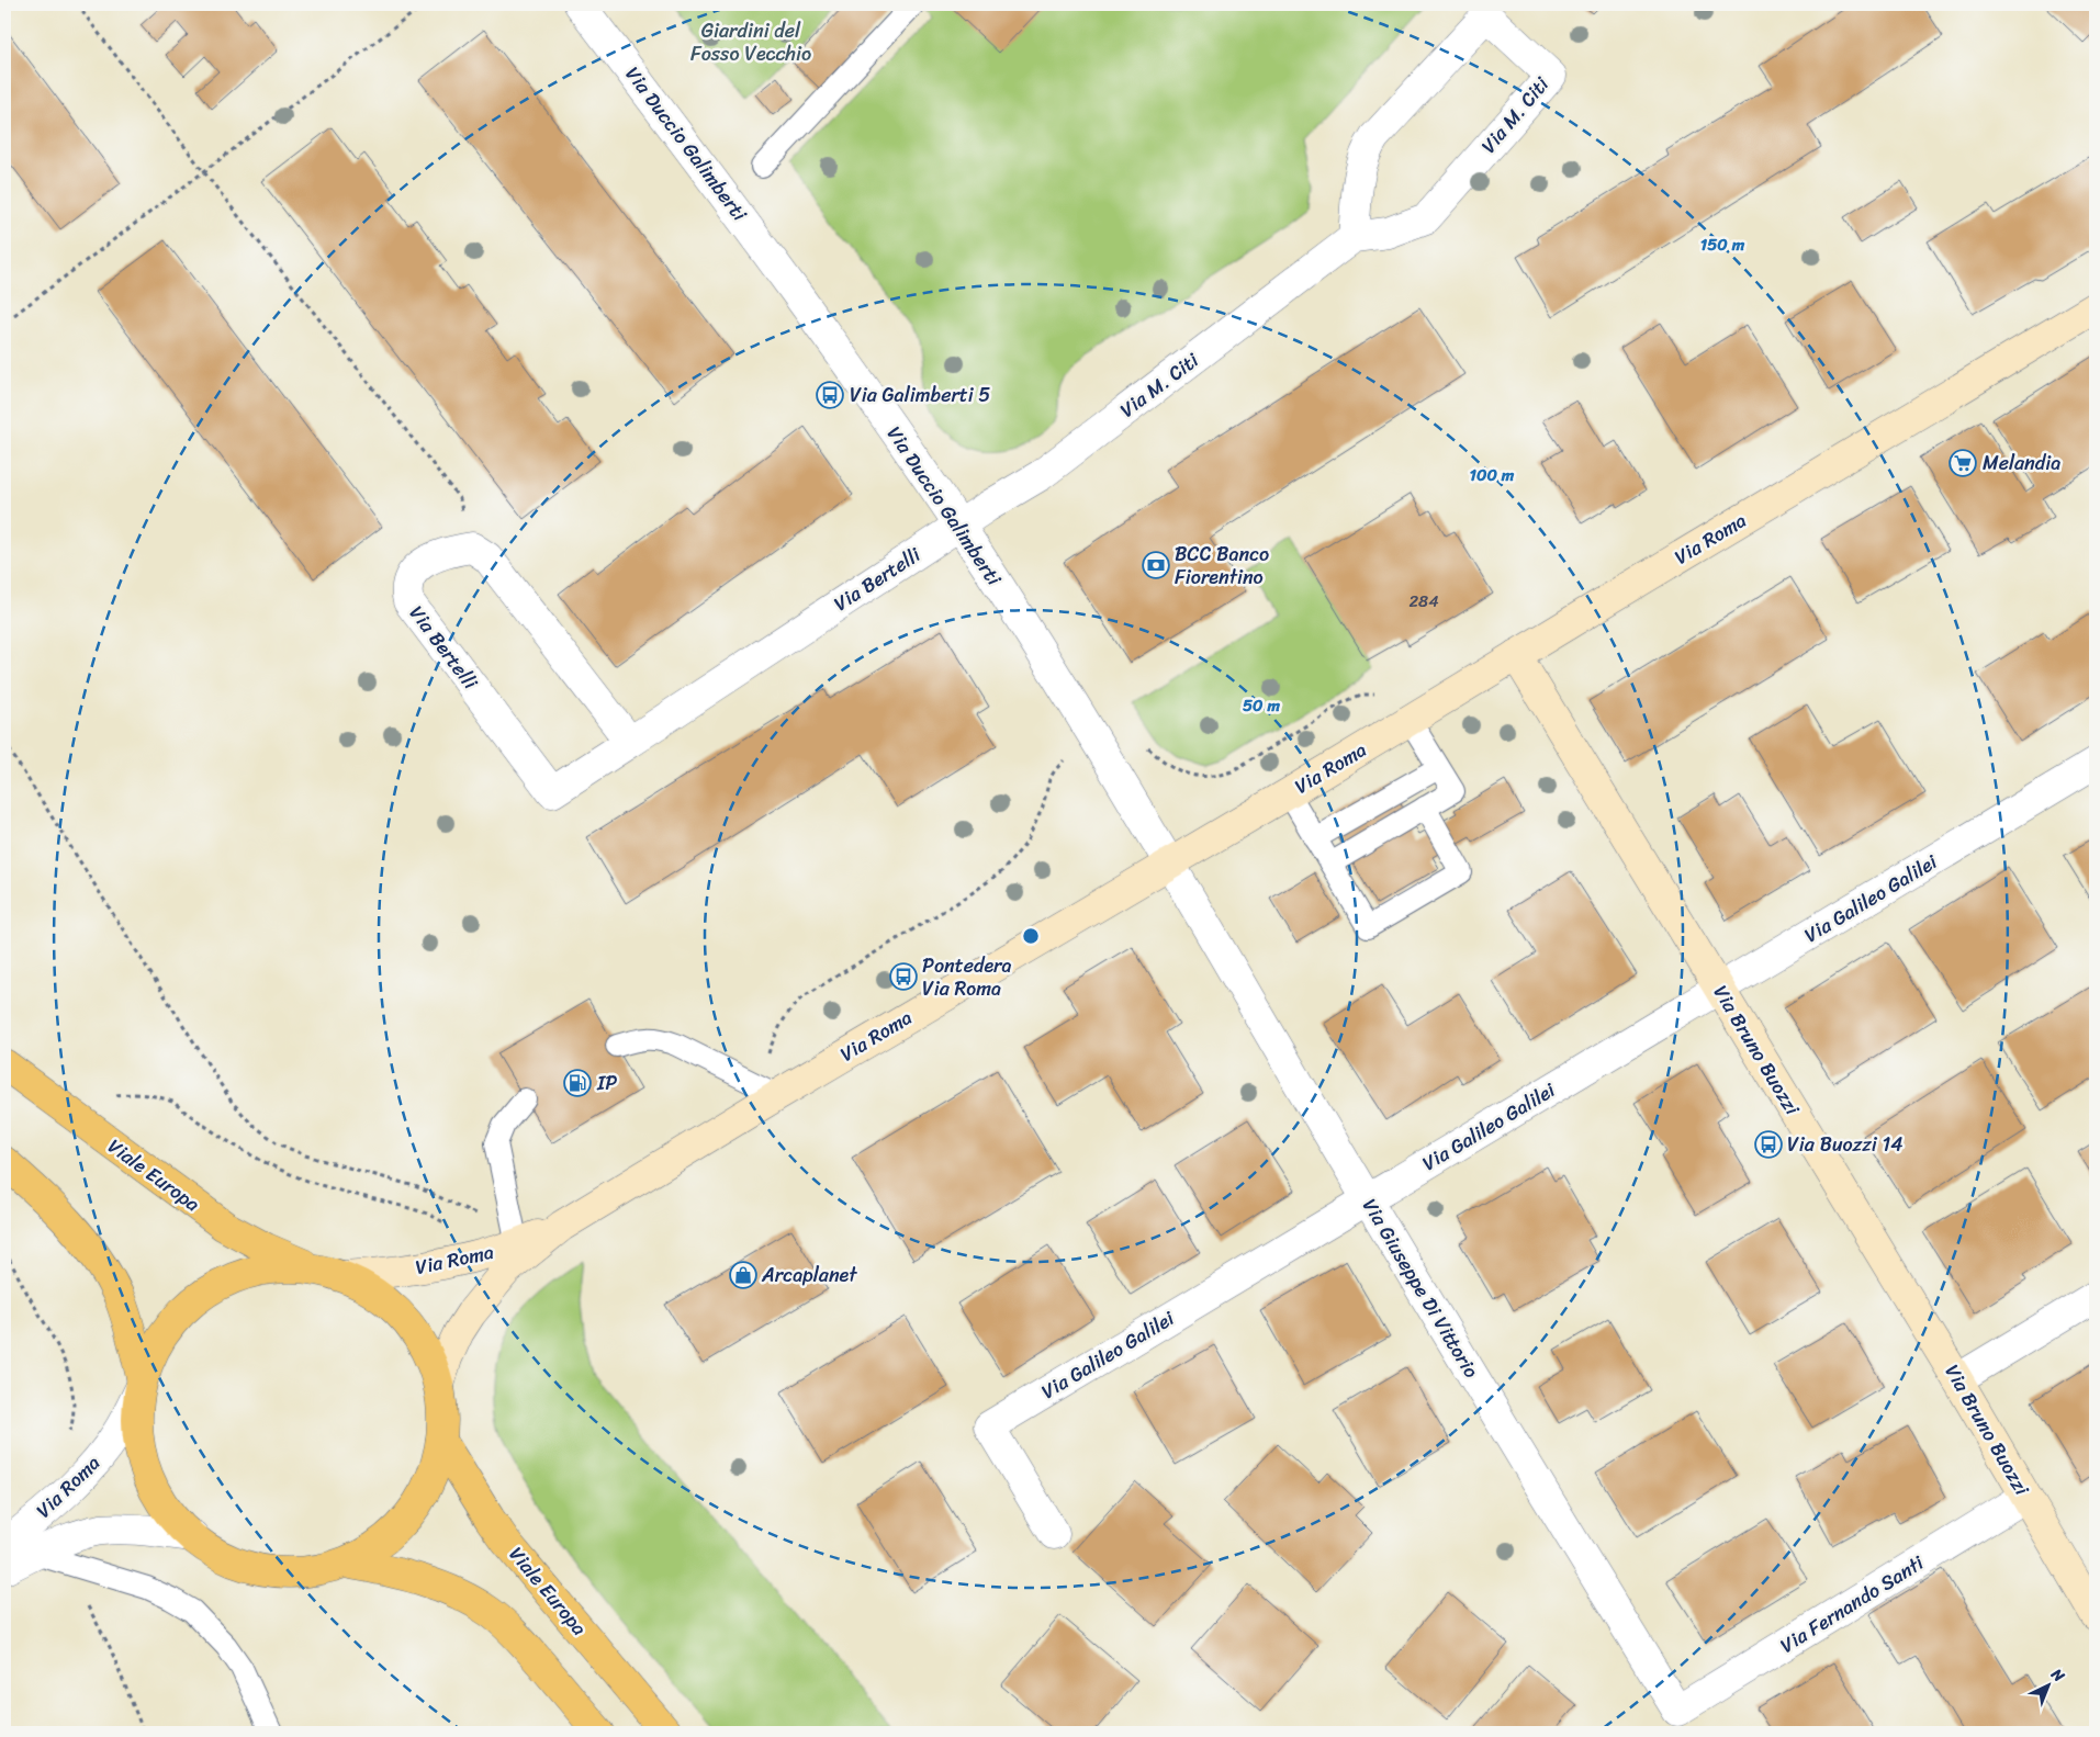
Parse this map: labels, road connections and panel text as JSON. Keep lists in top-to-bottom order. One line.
{"streets":{"main road":["Viale Europa"],"street":["Via M. Citi","Via Duccio Galimberti","Via Roma","Via Bertelli","Via Galileo Galilei","Via Bruno Buozzi","Via Giuseppe Di Vittorio","Via Fernando Santi"]},"crossings":[["Via M. Citi","Via Duccio Galimberti"],["Via M. Citi","Via Bertelli"],["Via Duccio Galimberti","Via Roma"],["Via Duccio Galimberti","Via Bertelli"],["Via Duccio Galimberti","Via Giuseppe Di Vittorio"],["Via Roma","Via Bruno Buozzi"],["Via Roma","Viale Europa"],["Via Roma","Via Giuseppe Di Vittorio"],["Via Galileo Galilei","Via Bruno Buozzi"],["Via Galileo Galilei","Via Giuseppe Di Vittorio"],["Via Bruno Buozzi","Via Fernando Santi"],["Via Giuseppe Di Vittorio","Via Fernando Santi"]],"parks":["Giardini del Fosso Vecchio"],"places":{"bus stop":["Via Galimberti 5","Pontedera Via Roma","Via Buozzi 14"],"supermarket":["Melandia"],"bank":["BCC Banco Fiorentino"],"fuel station":["IP"],"shop":["Arcaplanet"]},"house_numbers":["284"],"north":"top right","rings":["150 m","100 m","50 m"]}
